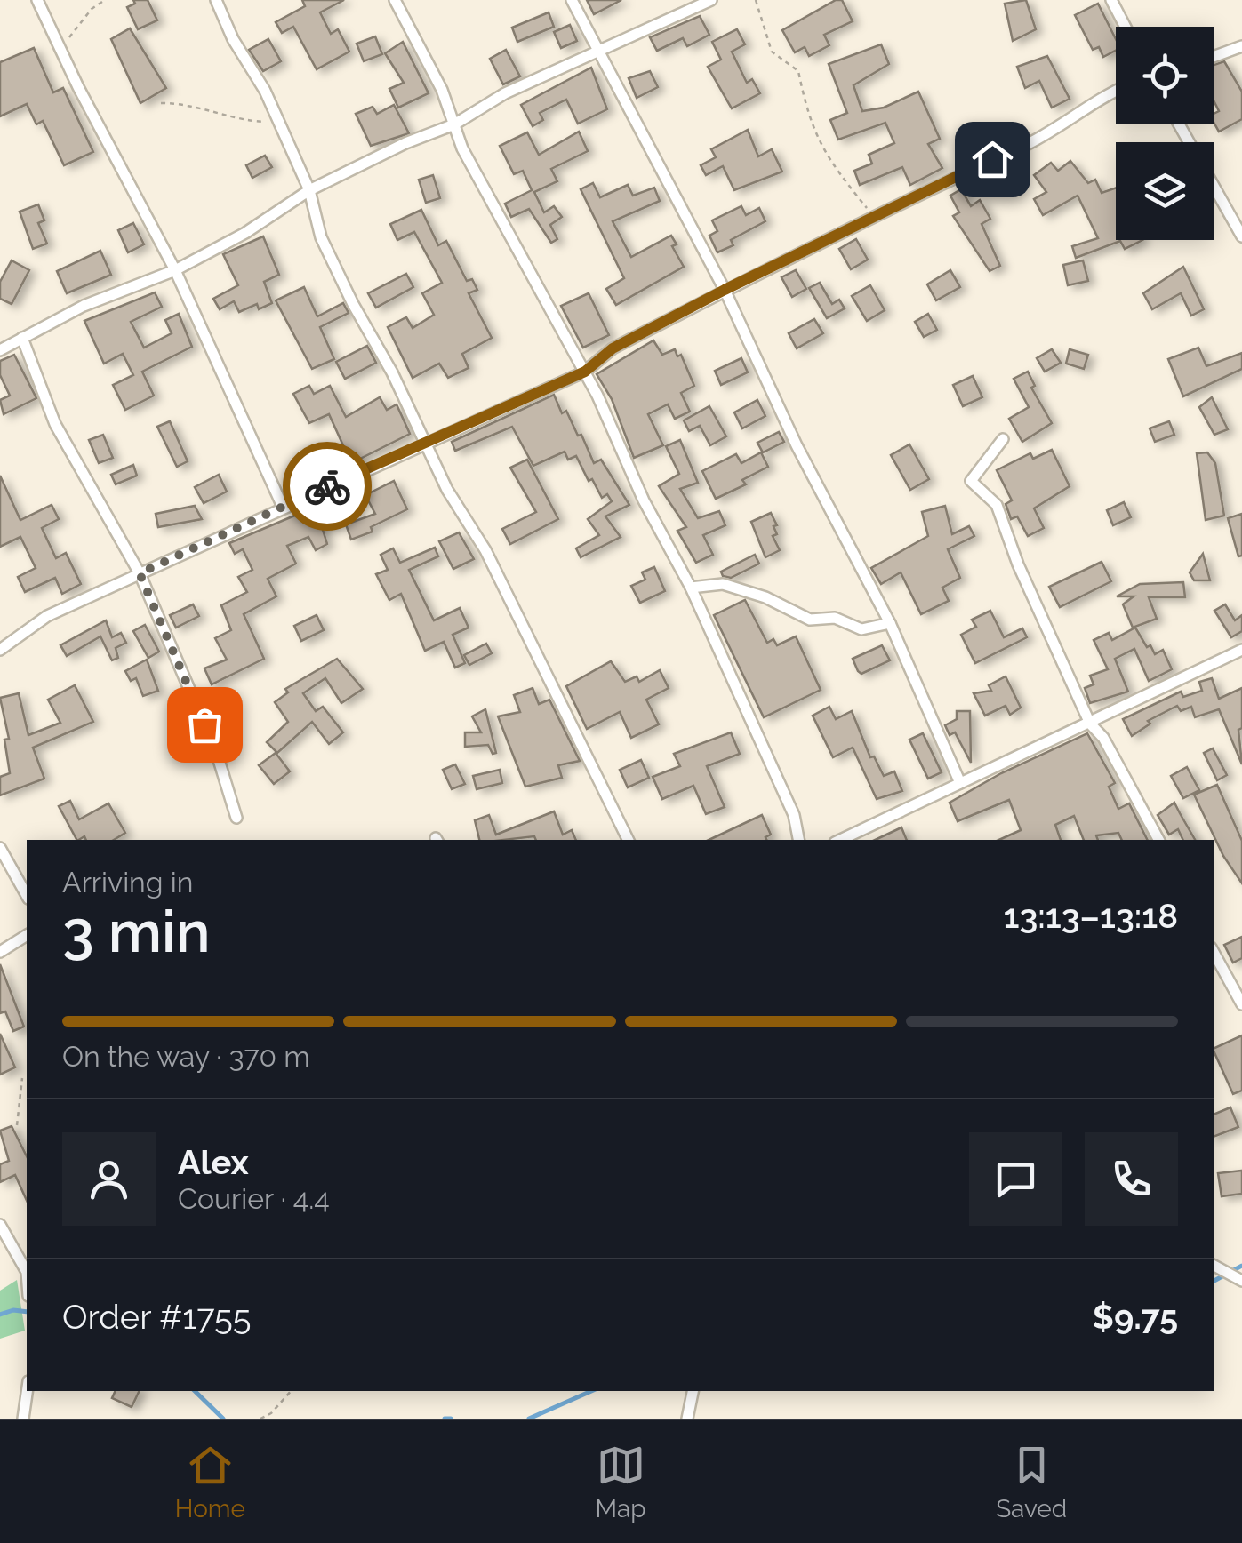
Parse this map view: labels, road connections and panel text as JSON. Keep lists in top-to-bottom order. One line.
{"page":{"heading":["3 min","Arriving in","13:13–13:18"],"panel":["Alex","Courier · 4.4","Order #1755","$9.75"],"bar":"On the way · 370 m","tabs":["Home","Map","Saved"]}}
